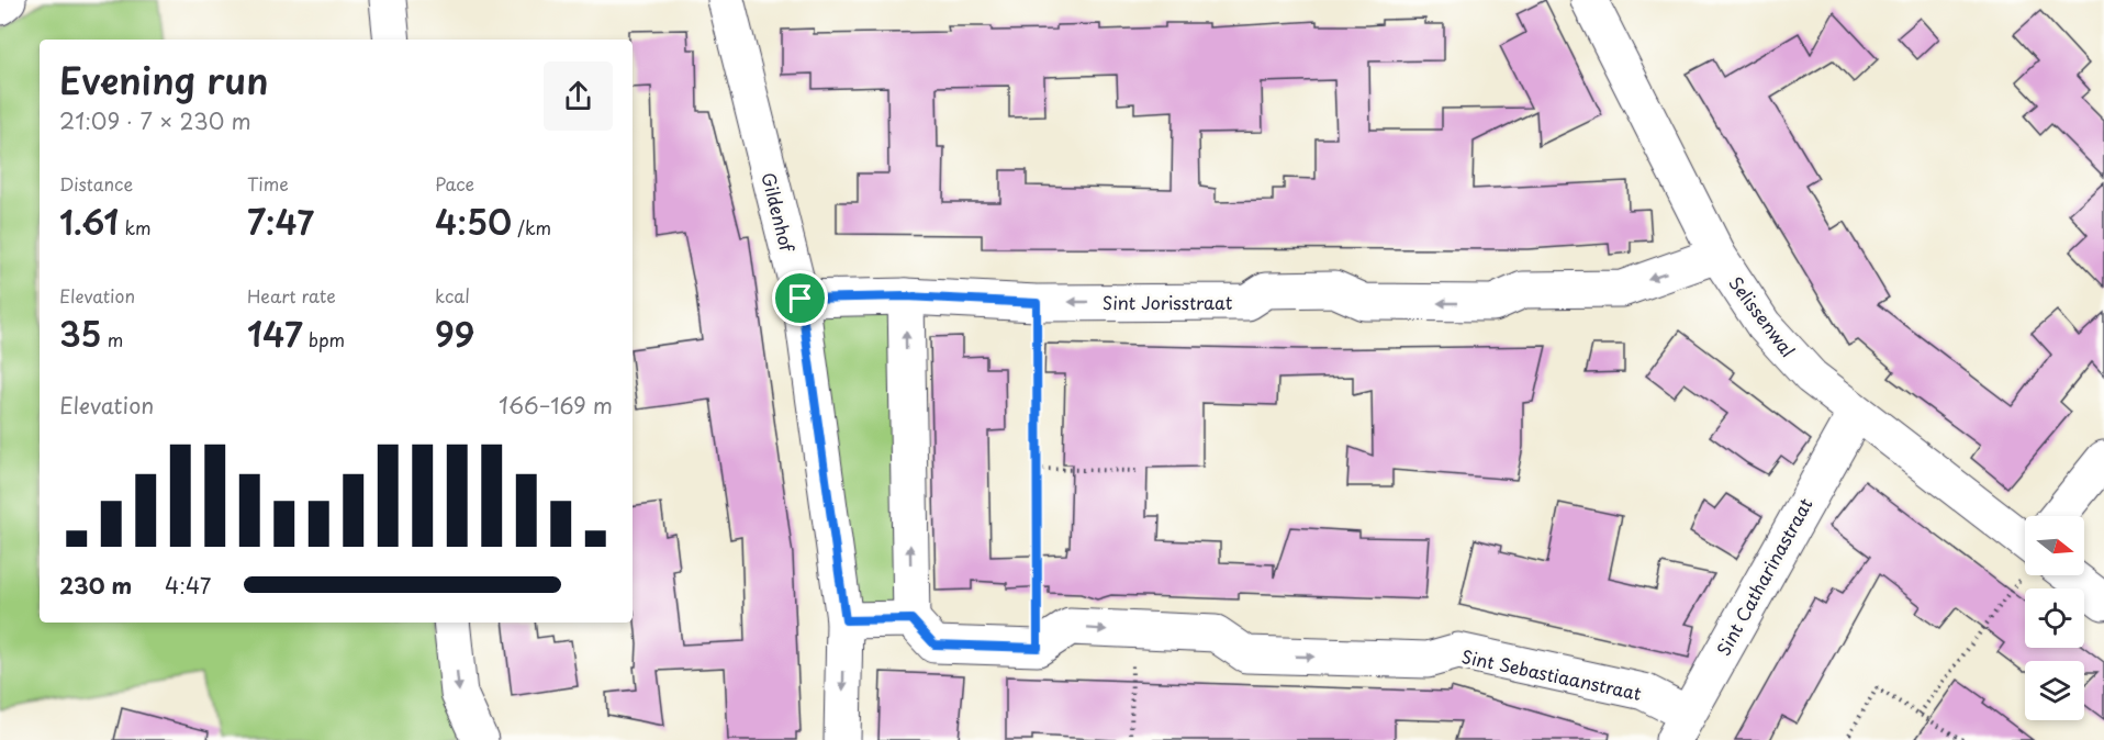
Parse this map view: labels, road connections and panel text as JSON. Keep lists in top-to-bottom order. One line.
{"streets":{"street":["Gildenhof","Sint Jorisstraat","Selissenwal","Sint Catharinastraat","Sint Sebastiaanstraat"]},"crossings":[["Gildenhof","Sint Jorisstraat"],["Sint Jorisstraat","Selissenwal"],["Selissenwal","Sint Catharinastraat"],["Sint Catharinastraat","Sint Sebastiaanstraat"]],"one_way":["Sint Jorisstraat","Sint Sebastiaanstraat"],"north":"right","page":{"heading":["Evening run","21:09 · 7 × 230 m"],"stats":[["Distance","1.61 km"],["Time","7:47"],["Pace","4:50 /km"],["Elevation","35 m"],["Heart rate","147 bpm"],["kcal","99"]],"chart":["Elevation","166–169 m"],"list":[{"name":"230 m","note":"4:47"}]}}
